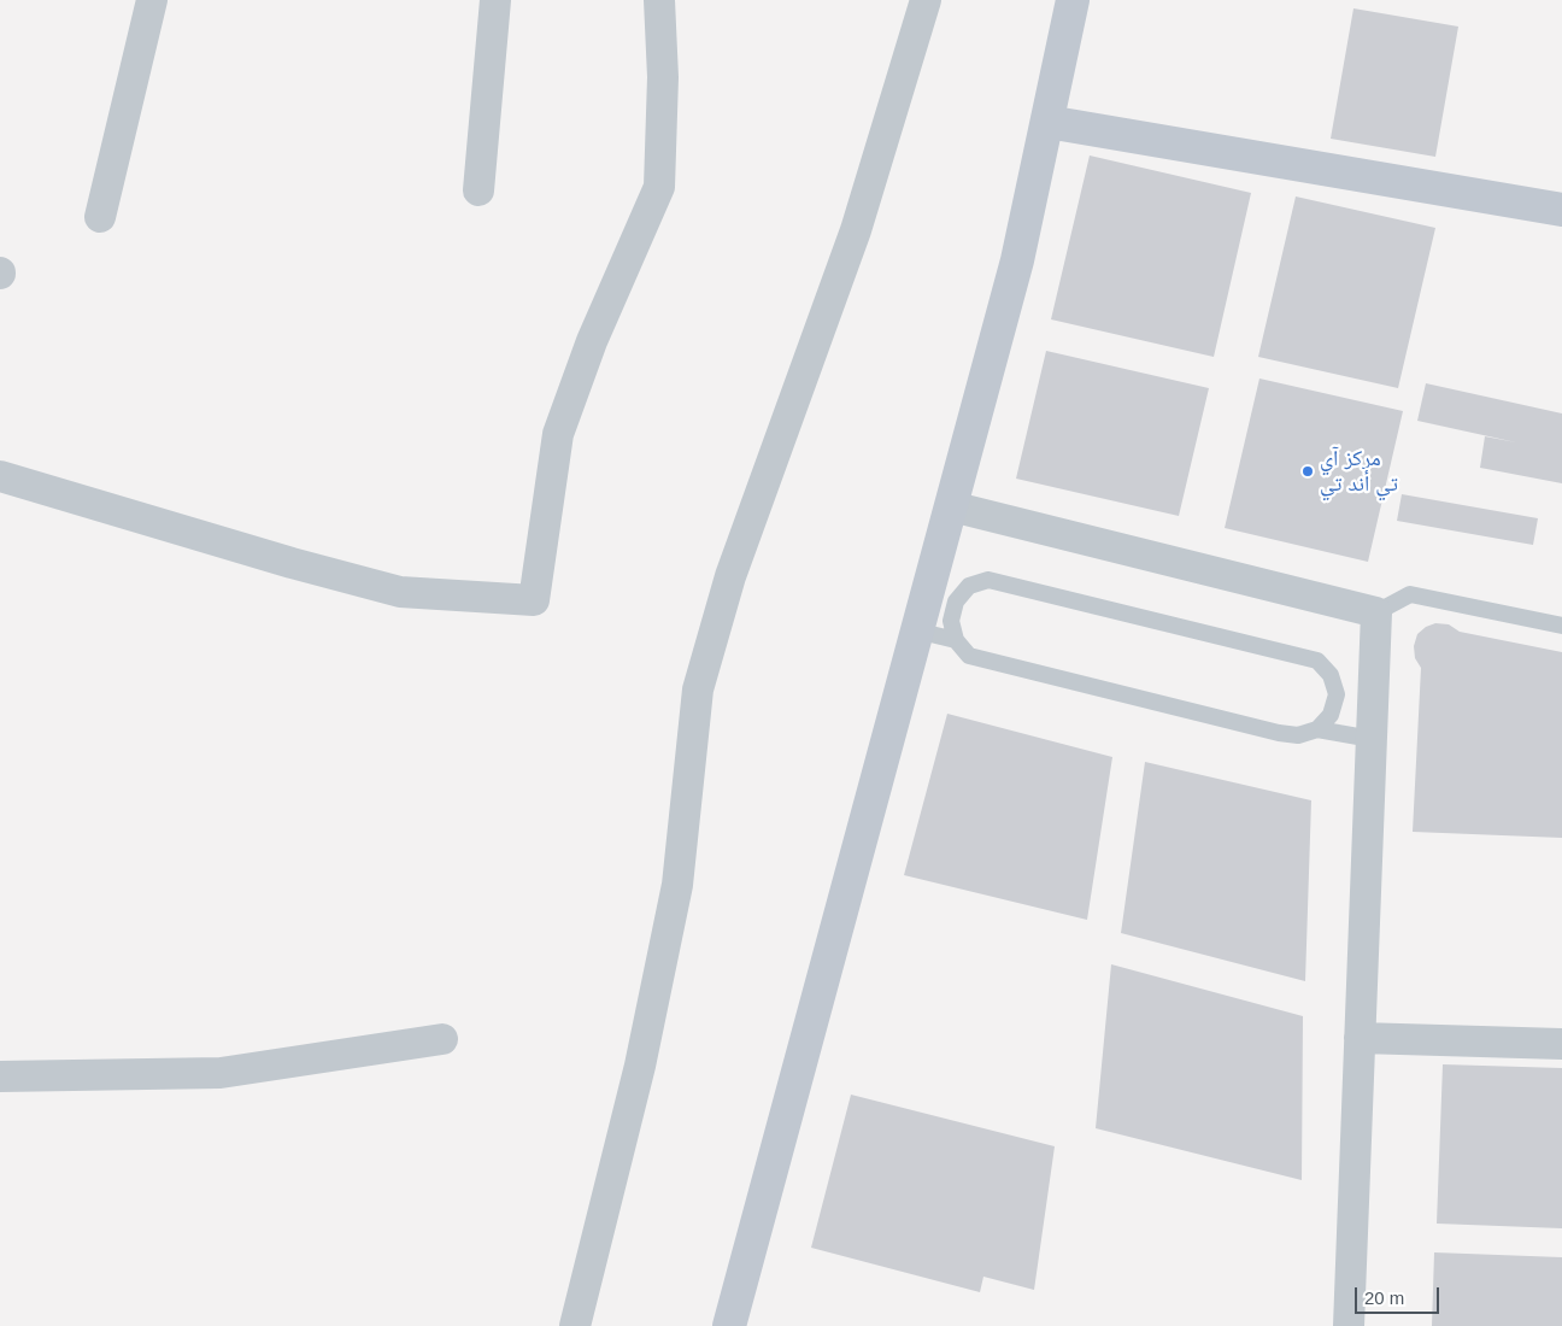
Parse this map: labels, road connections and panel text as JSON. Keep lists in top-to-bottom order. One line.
{"places":["مركز آي تي أند تي"],"scale_bar":"20 m"}
